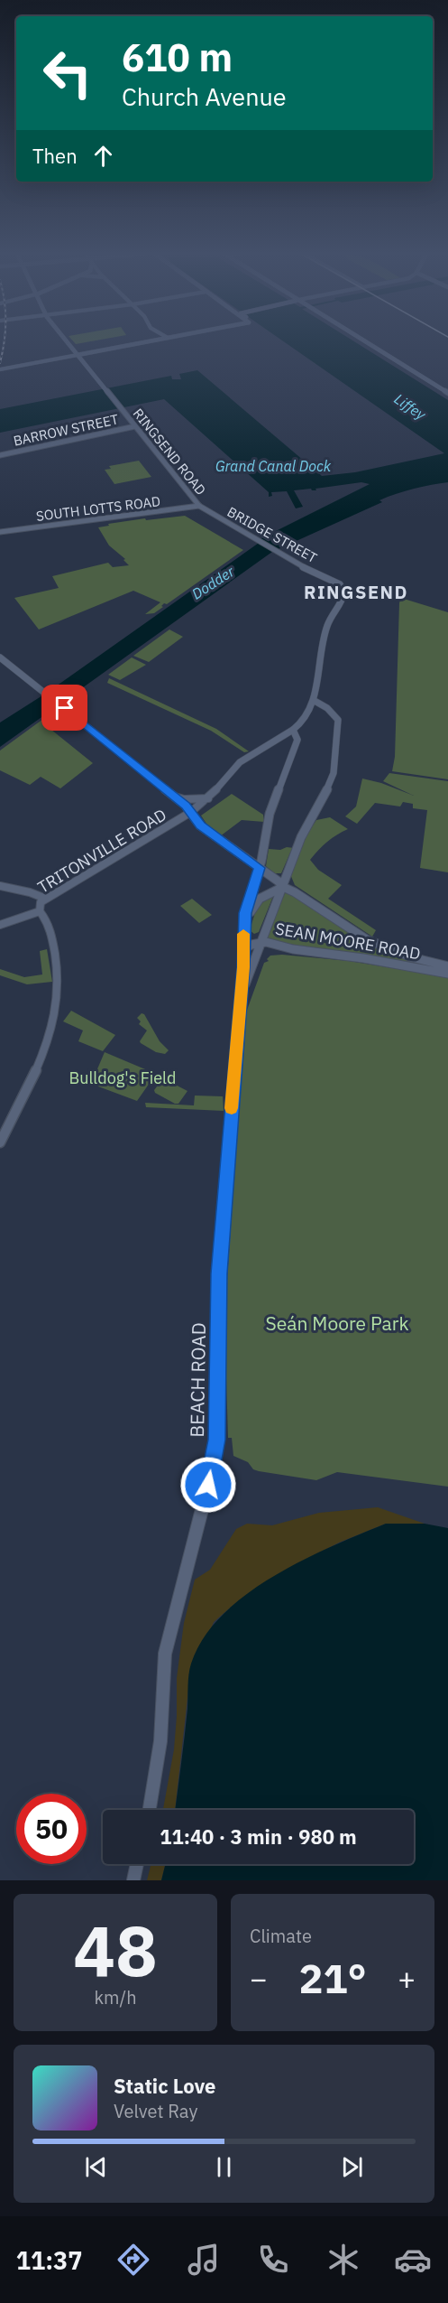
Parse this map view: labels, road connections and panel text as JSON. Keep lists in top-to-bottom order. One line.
{"streets":{"main road":["RINGSEND ROAD","BRIDGE STREET","SEAN MOORE ROAD","BEACH ROAD"],"street":["BARROW STREET","SOUTH LOTTS ROAD","TRITONVILLE ROAD"]},"crossings":[["BARROW STREET","RINGSEND ROAD"],["RINGSEND ROAD","SOUTH LOTTS ROAD"],["RINGSEND ROAD","BRIDGE STREET"],["SOUTH LOTTS ROAD","BRIDGE STREET"],["TRITONVILLE ROAD","SEAN MOORE ROAD"],["TRITONVILLE ROAD","BEACH ROAD"],["SEAN MOORE ROAD","BEACH ROAD"]],"districts":["RINGSEND"],"water":["Liffey","Grand Canal Dock","Dodder"],"parks":["Bulldog's Field","Seán Moore Park"],"page":{"turn":["610 m","Church Avenue"],"then":"Then","limit":"50","trip":"11:40 · 3 min · 980 m","tile":[["48","km/h"],"Climate"],"heat":["−","21°","+"],"song":["Static Love","Velvet Ray"],"tabs":"11:37"}}
